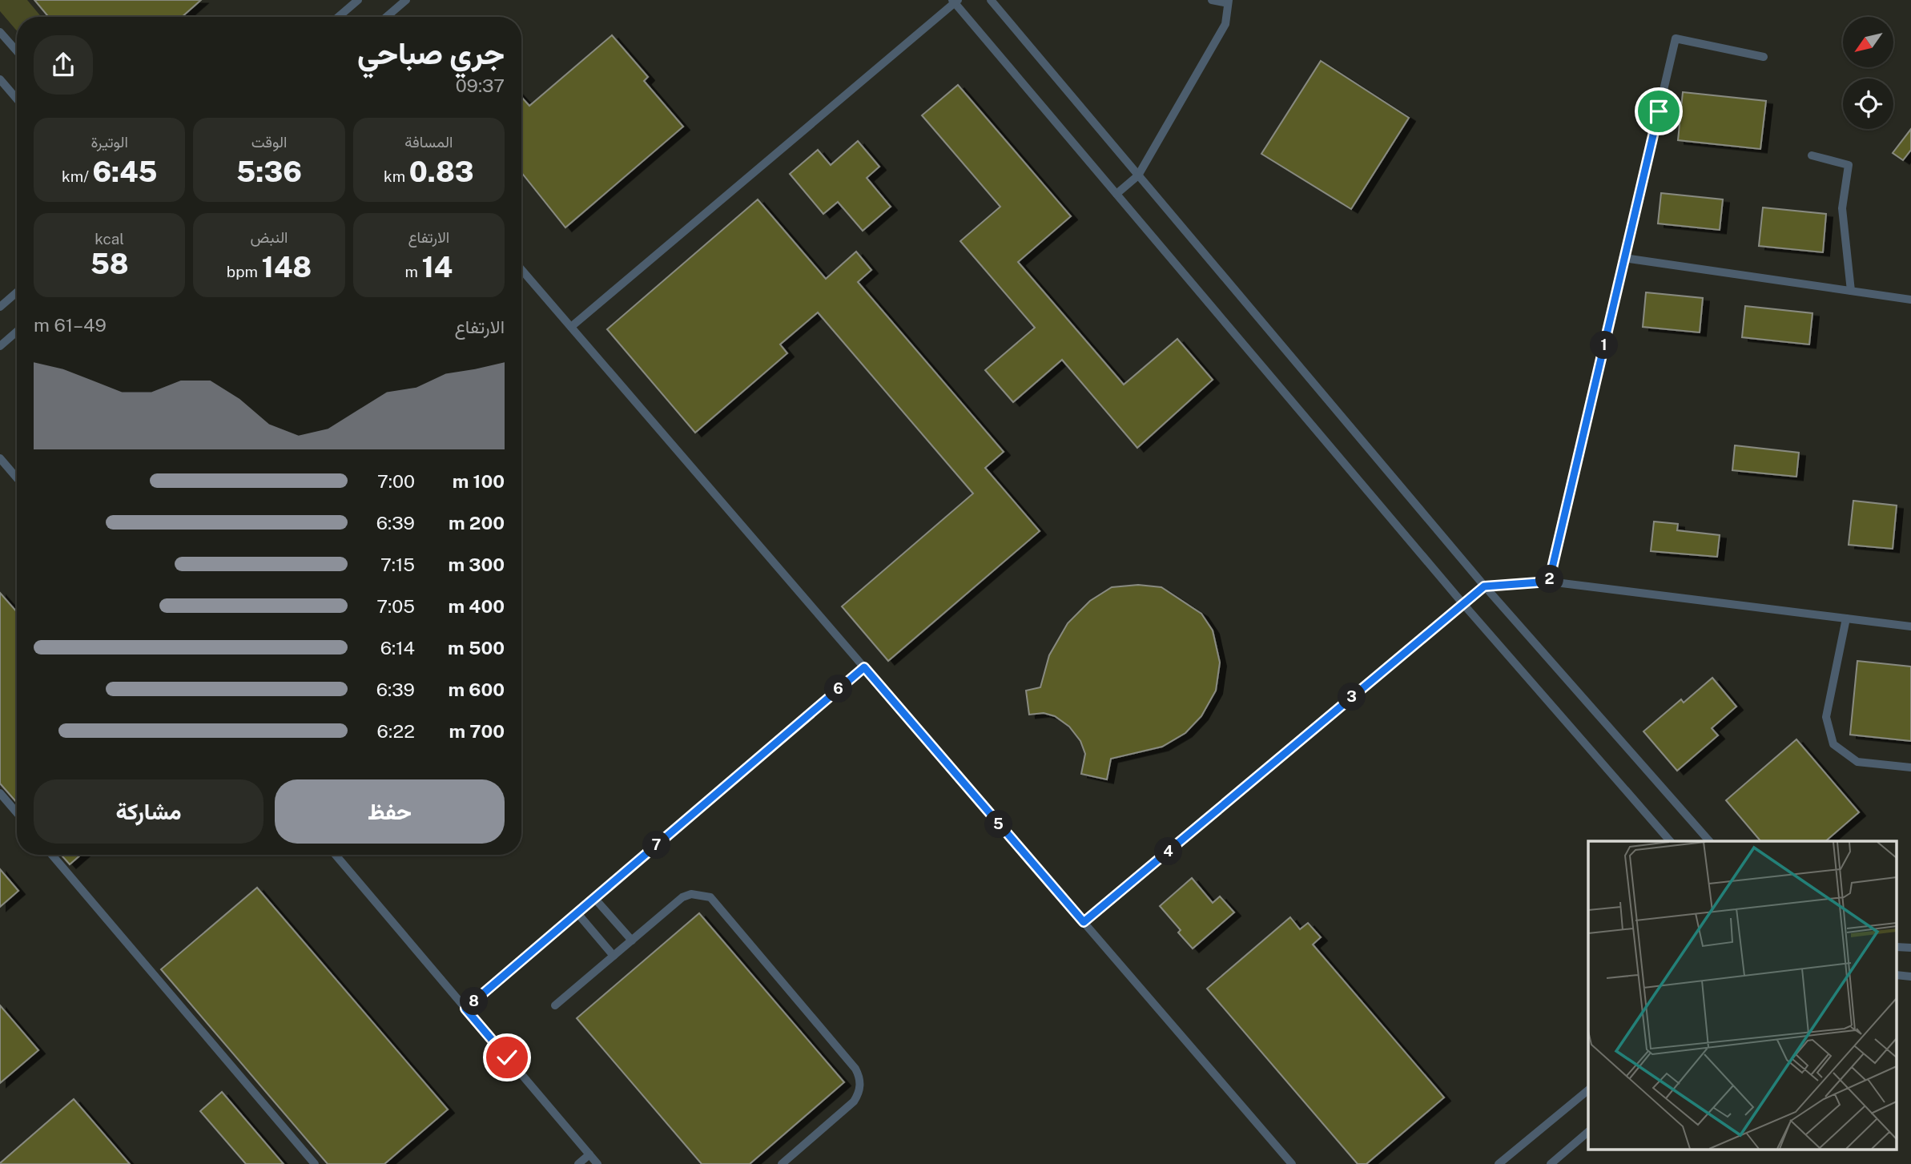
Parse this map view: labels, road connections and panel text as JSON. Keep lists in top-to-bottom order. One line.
{"north":"bottom left","page":{"heading":["جري صباحي","09:37"],"stats":[["المسافة","0.83 km"],["الوقت","5:36"],["الوتيرة","6:45 /km"],["الارتفاع","14 m"],["النبض","148 bpm"],["kcal","58"]],"chart":["الارتفاع","49–61 m"],"pins":["1","2","6","3","5","7","4","8"],"list":[{"name":"100 m","note":"7:00"},{"name":"200 m","note":"6:39"},{"name":"300 m","note":"7:15"},{"name":"400 m","note":"7:05"},{"name":"500 m","note":"6:14"},{"name":"600 m","note":"6:39"},{"name":"700 m","note":"6:22"}],"buttons":["حفظ","مشاركة"]}}
